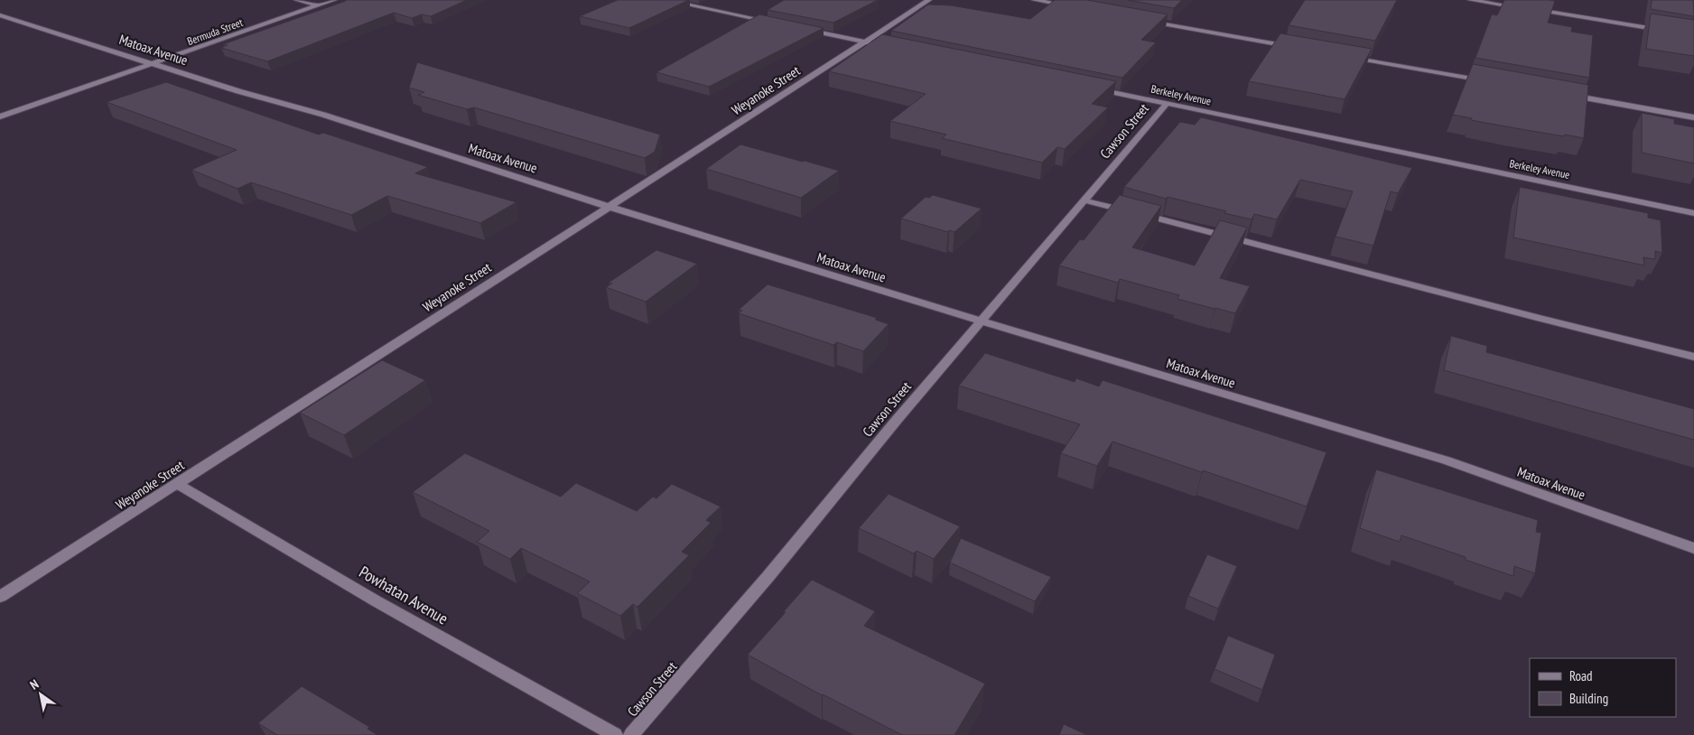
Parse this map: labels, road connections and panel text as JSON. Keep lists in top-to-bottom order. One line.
{"streets":{"street":["Bermuda Street","Matoax Avenue","Weyanoke Street","Berkeley Avenue","Cawson Street","Powhatan Avenue"]},"crossings":[["Bermuda Street","Matoax Avenue"],["Matoax Avenue","Weyanoke Street"],["Matoax Avenue","Cawson Street"],["Weyanoke Street","Powhatan Avenue"],["Berkeley Avenue","Cawson Street"]],"legend":["Road","Building"],"north":"top left"}
